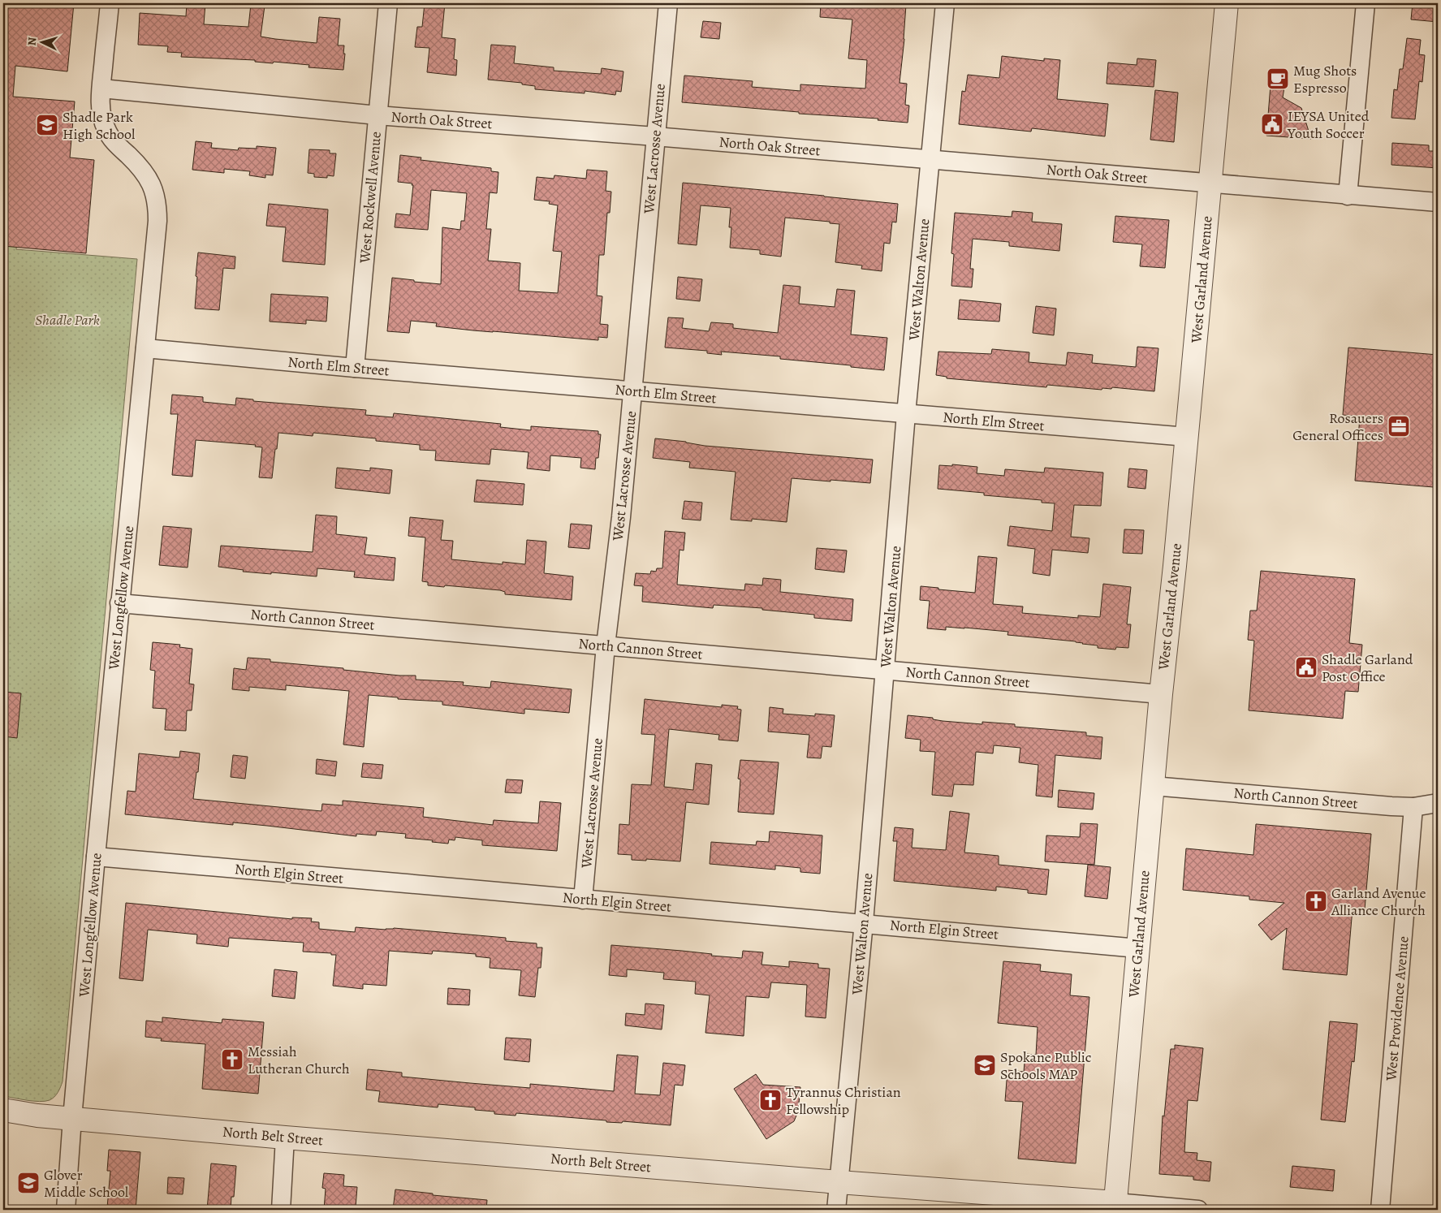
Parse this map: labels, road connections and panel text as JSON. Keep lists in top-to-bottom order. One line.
{"streets":{"street":["North Oak Street","West Lacrosse Avenue","West Rockwell Avenue","West Walton Avenue","West Garland Avenue","North Elm Street","West Longfellow Avenue","North Cannon Street","North Elgin Street","West Providence Avenue","North Belt Street"]},"crossings":[["North Oak Street","West Lacrosse Avenue"],["North Oak Street","West Rockwell Avenue"],["North Oak Street","West Walton Avenue"],["North Oak Street","West Garland Avenue"],["North Oak Street","West Longfellow Avenue"],["West Lacrosse Avenue","North Elm Street"],["West Lacrosse Avenue","North Cannon Street"],["West Lacrosse Avenue","North Elgin Street"],["West Rockwell Avenue","North Elm Street"],["West Walton Avenue","North Elm Street"],["West Walton Avenue","North Cannon Street"],["West Walton Avenue","North Elgin Street"],["West Walton Avenue","North Belt Street"],["West Garland Avenue","North Elm Street"],["West Garland Avenue","North Cannon Street"],["West Garland Avenue","North Elgin Street"],["West Garland Avenue","North Belt Street"],["North Elm Street","West Longfellow Avenue"],["West Longfellow Avenue","North Cannon Street"],["West Longfellow Avenue","North Elgin Street"],["West Longfellow Avenue","North Belt Street"],["North Cannon Street","West Providence Avenue"]],"parks":["Shadle Park"],"places":{"cafe":["Mug Shots Espresso"],"public building":["IEYSA United Youth Soccer","Shadle Garland Post Office"],"school or university":["Shadle Park High School","Spokane Public Schools MAP","Glover Middle School"],"office":["Rosauers General Offices"],"church":["Garland Avenue Alliance Church","Messiah Lutheran Church","Tyrannus Christian Fellowship"]},"north":"left"}
